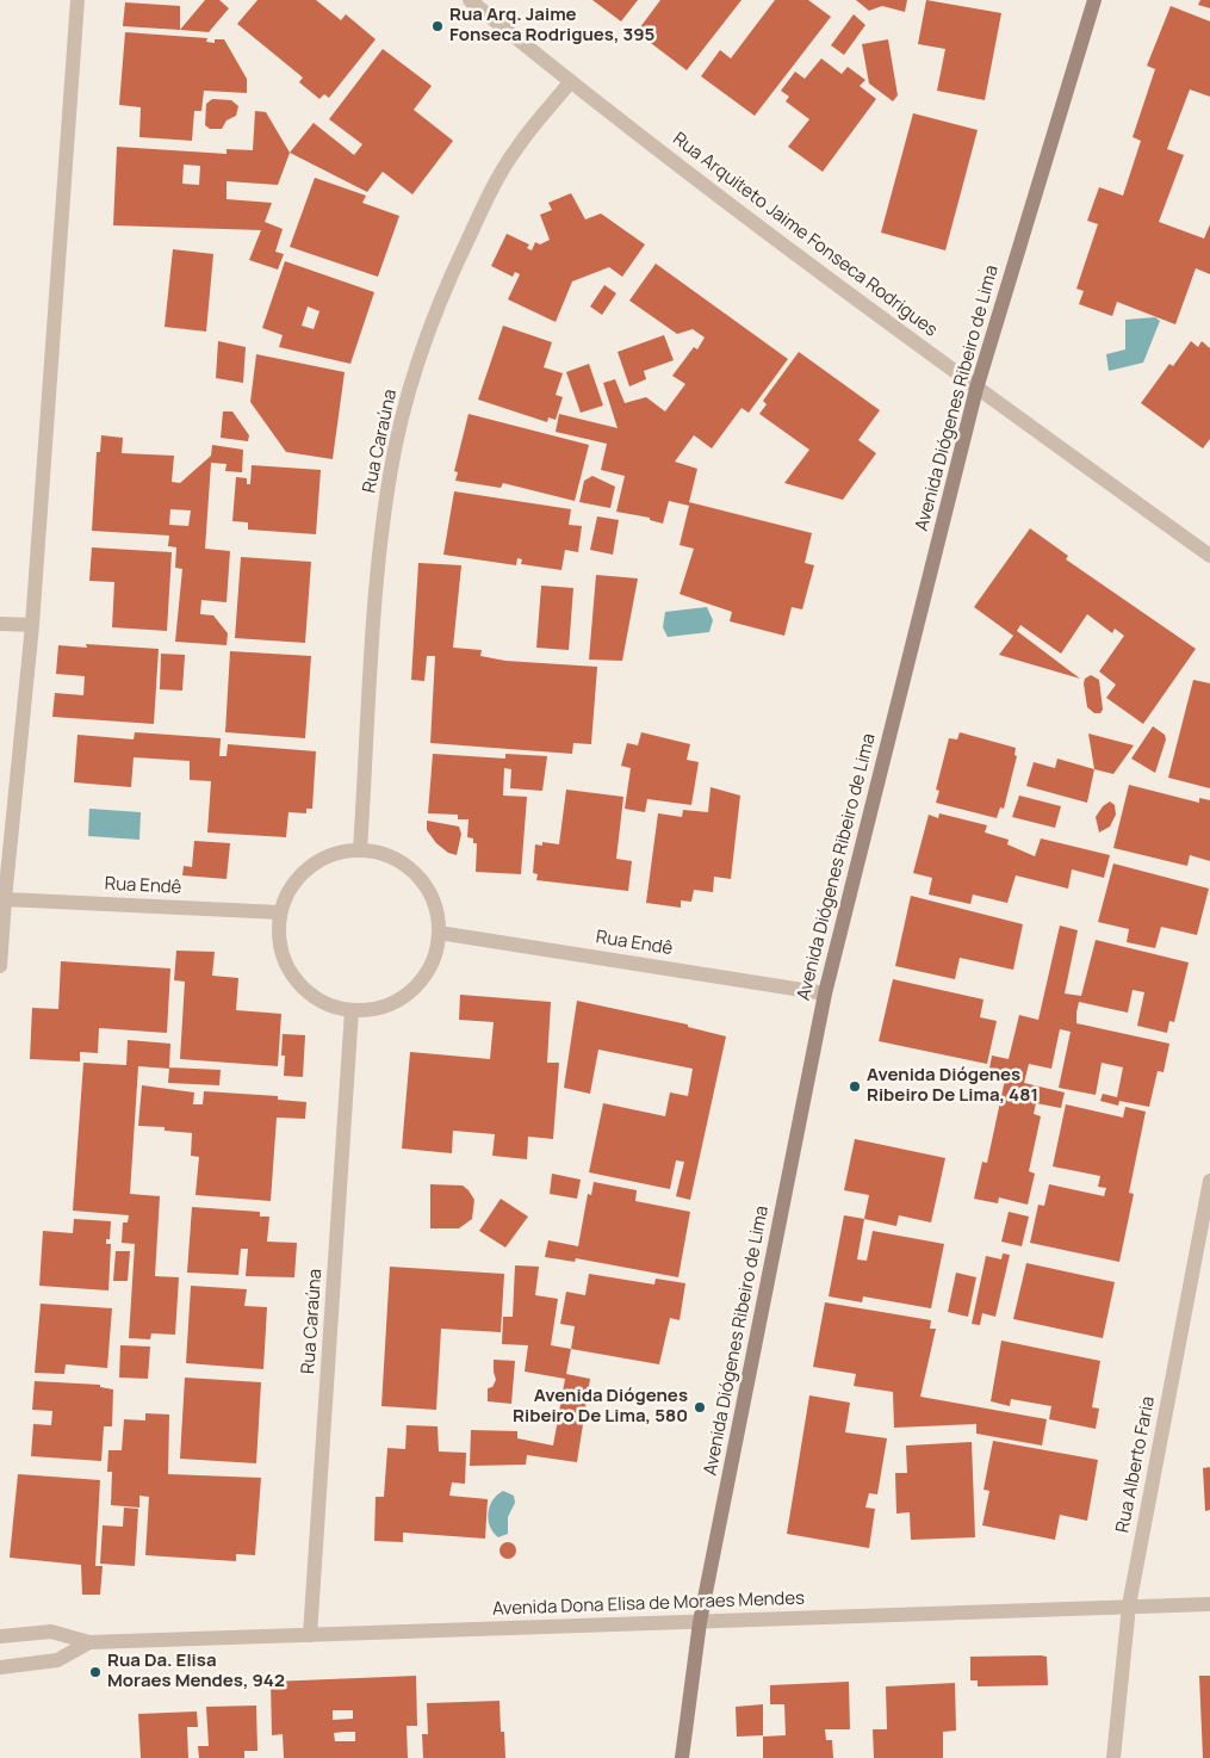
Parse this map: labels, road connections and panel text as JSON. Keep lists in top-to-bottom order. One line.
{"streets":{"main road":["Avenida Diógenes Ribeiro de Lima"],"street":["Rua Arquiteto Jaime Fonseca Rodrigues","Rua Caraúna","Rua Endê","Rua Alberto Faria","Avenida Dona Elisa de Moraes Mendes"]},"crossings":[["Rua Arquiteto Jaime Fonseca Rodrigues","Avenida Diógenes Ribeiro de Lima"],["Rua Arquiteto Jaime Fonseca Rodrigues","Rua Caraúna"],["Avenida Diógenes Ribeiro de Lima","Rua Endê"],["Avenida Diógenes Ribeiro de Lima","Avenida Dona Elisa de Moraes Mendes"],["Rua Caraúna","Rua Endê"],["Rua Caraúna","Avenida Dona Elisa de Moraes Mendes"],["Rua Alberto Faria","Avenida Dona Elisa de Moraes Mendes"]],"places":["Rua Arq. Jaime Fonseca Rodrigues, 395","Avenida Diógenes Ribeiro De Lima, 481","Avenida Diógenes Ribeiro De Lima, 580","Rua Da. Elisa Moraes Mendes, 942"]}
